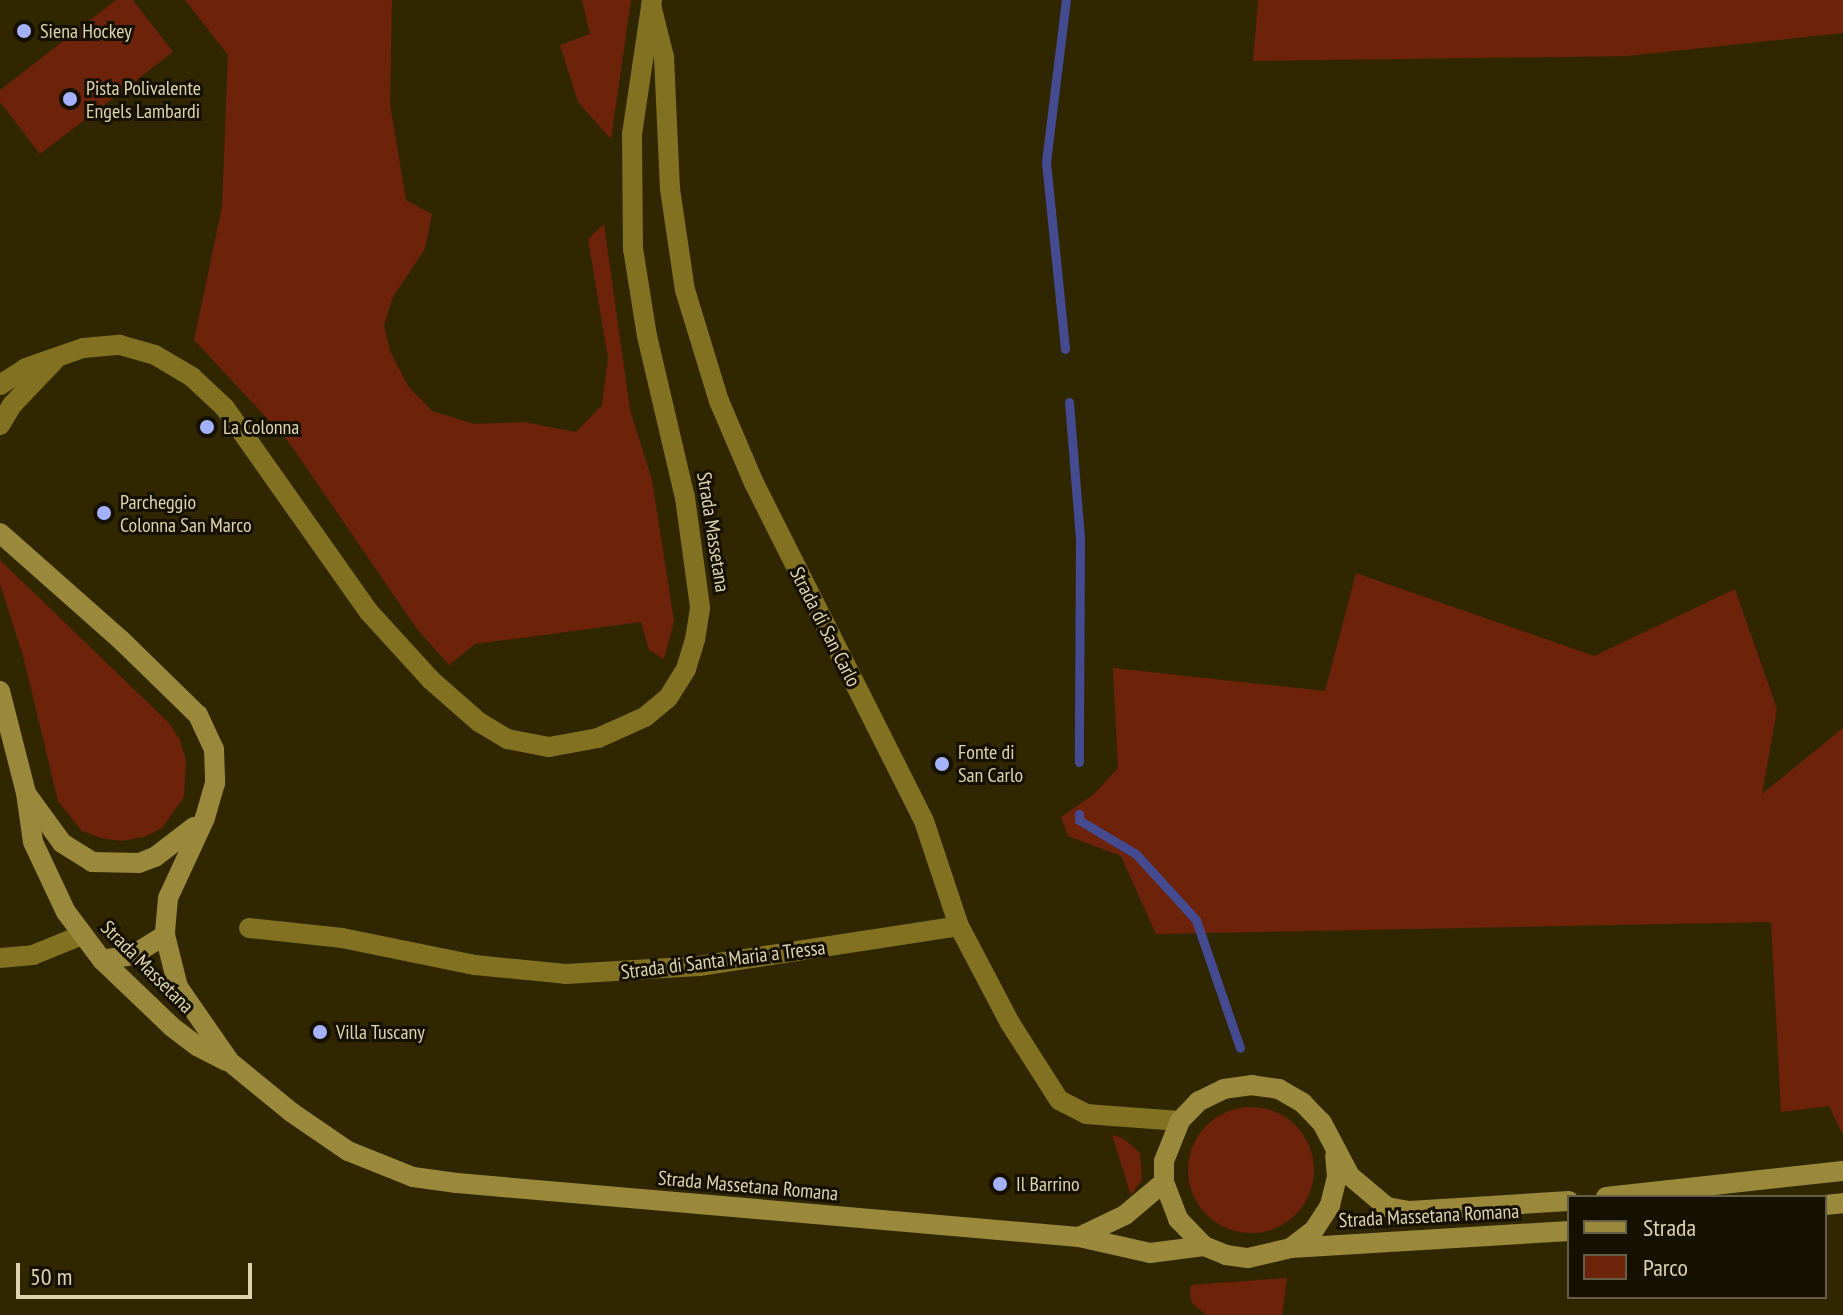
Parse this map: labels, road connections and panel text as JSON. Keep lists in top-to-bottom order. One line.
{"streets":{"main road":["Strada Massetana","Strada Massetana Romana"],"street":["Strada di San Carlo","Strada di Santa Maria a Tressa"]},"crossings":[["Strada Massetana","Strada di San Carlo"],["Strada Massetana","Strada Massetana Romana"],["Strada di San Carlo","Strada di Santa Maria a Tressa"],["Strada di San Carlo","Strada Massetana Romana"]],"places":["Siena Hockey","Pista Polivalente Engels Lambardi","La Colonna","Parcheggio Colonna San Marco","Fonte di San Carlo","Villa Tuscany","Il Barrino"],"legend":["Strada","Parco"],"scale_bar":"50 m"}
